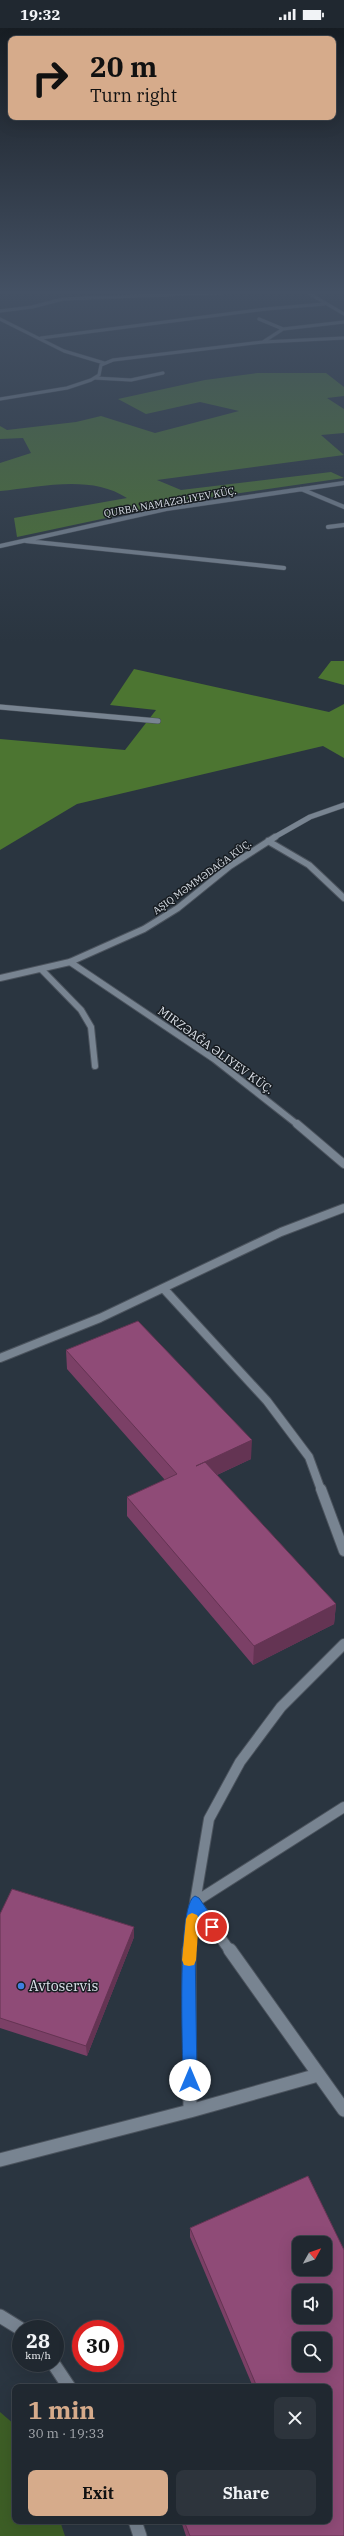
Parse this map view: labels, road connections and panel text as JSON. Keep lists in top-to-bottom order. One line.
{"streets":{"street":["QURBA NAMAZƏLIYEV KÜÇ.","MIRZƏAĞA ƏLIYEV KÜÇ."]},"places":["Avtoservis"],"north":"top right","page":{"status":"19:32","turn":["20 m","Turn right"],"speed":"28 km/h","limit":"30","heading":["1 min","30 m · 19:33"],"buttons":["Exit","Share"]}}
